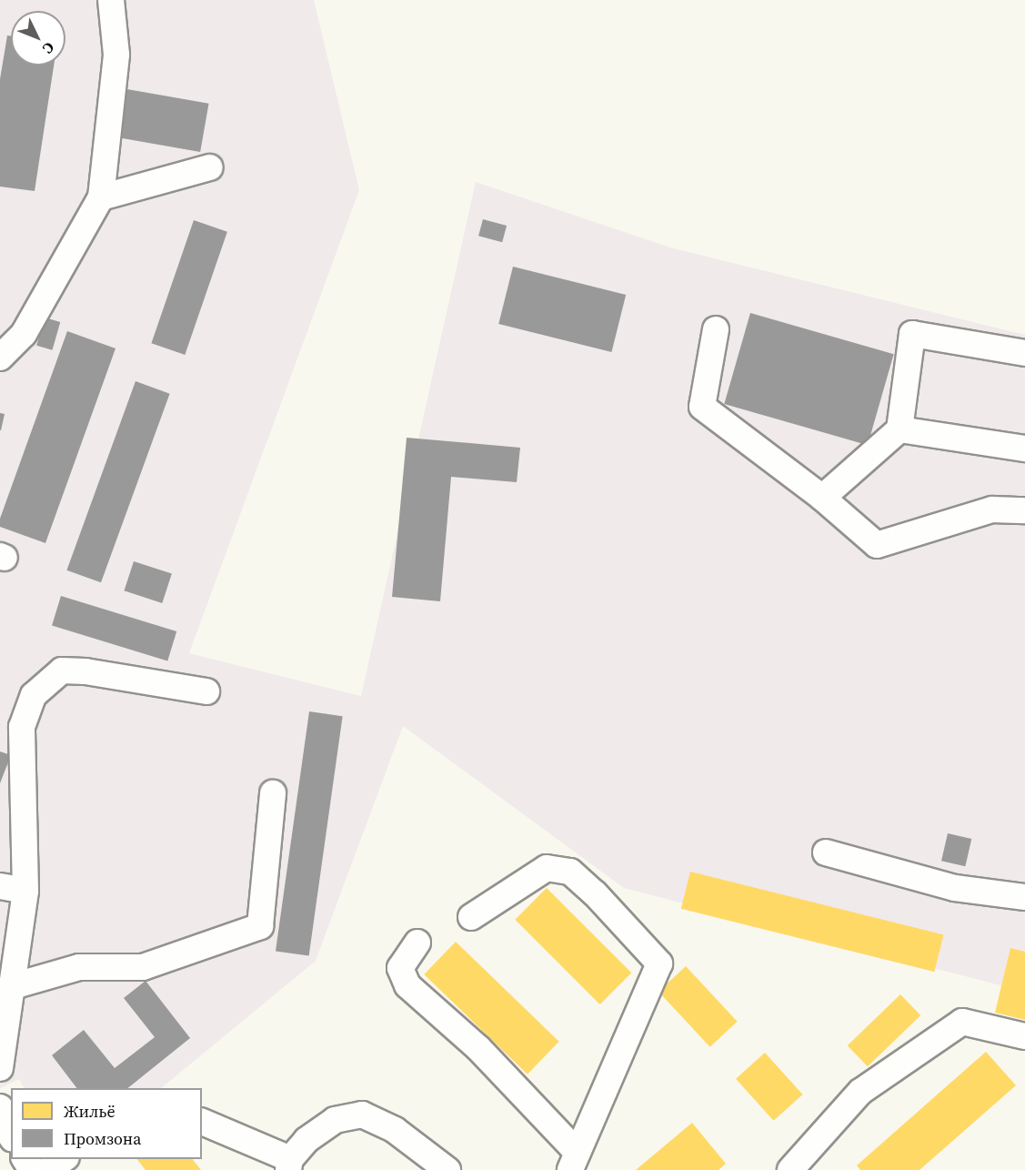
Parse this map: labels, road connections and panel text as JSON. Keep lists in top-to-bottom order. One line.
{"legend":["Жильё","Промзона"],"north":"bottom right"}
